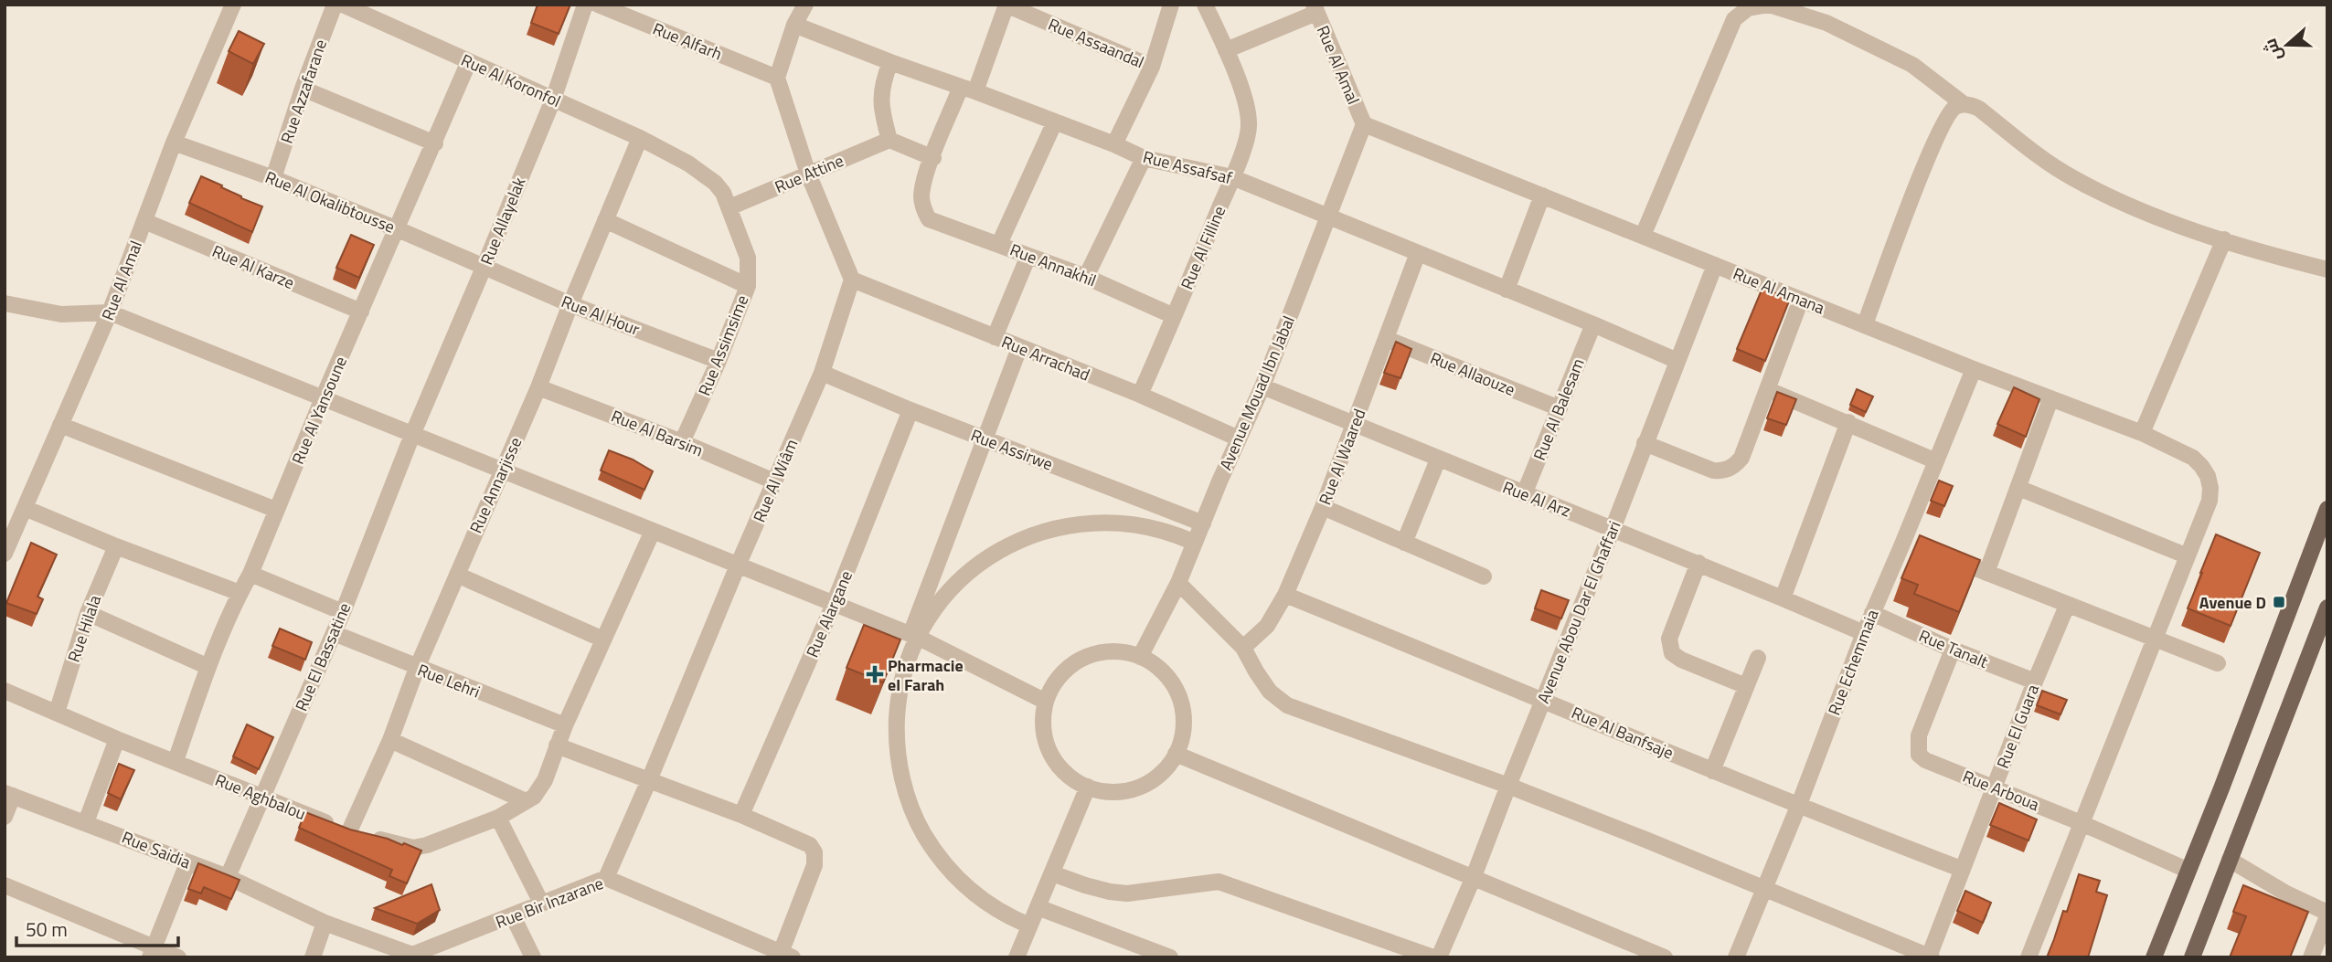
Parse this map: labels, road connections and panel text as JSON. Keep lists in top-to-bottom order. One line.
{"streets":{"street":["Rue Alfarh","Rue Assaandal","Rue Al Amal","Rue Al Koronfol","Rue Azzafarane","Rue Assafsaf","Rue Attine","Rue Al Okalibtousse","Rue Allayelak","Rue Al Filline","Rue Annakhil","Rue Al Karze","Rue Al Amana","Rue Al Hour","Rue Assimsime","Rue Arrachad","Rue Allaouze","Avenue Mouad Ibn Jabal","Rue Al Balesam","Rue Al Yansoune","Rue Al Barsim","Rue Assirwe","Rue Al Waared","Rue Al Wiâm","Rue Annarjisse","Rue Al Arz","Avenue Abou Dar El Ghaffari","Rue Alargane","Rue Hilala","Rue Tanalt","Rue El Bassatine","Rue Echemmaia","Rue Lehri","Rue El Guara","Rue Al Banfsaje","Rue Arboua","Rue Aghbalou","Rue Saidia","Rue Bir Inzarane"]},"crossings":[["Rue Al Amal","Rue Al Okalibtousse"],["Rue Al Amal","Rue Al Karze"],["Rue Al Amal","Rue Al Amana"],["Rue Al Amal","Avenue Mouad Ibn Jabal"],["Rue Al Koronfol","Rue Allayelak"],["Rue Al Koronfol","Rue Assimsime"],["Rue Al Koronfol","Rue Al Yansoune"],["Rue Al Koronfol","Rue Annarjisse"],["Rue Azzafarane","Rue Al Okalibtousse"],["Rue Assafsaf","Rue Al Filline"],["Rue Assafsaf","Avenue Mouad Ibn Jabal"],["Rue Attine","Rue Assimsime"],["Rue Al Okalibtousse","Rue Allayelak"],["Rue Al Okalibtousse","Rue Al Hour"],["Rue Al Okalibtousse","Rue Al Yansoune"],["Rue Allayelak","Rue Al Hour"],["Rue Allayelak","Rue El Bassatine"],["Rue Al Filline","Rue Annakhil"],["Rue Al Filline","Rue Arrachad"],["Rue Al Karze","Rue Al Yansoune"],["Rue Al Amana","Avenue Mouad Ibn Jabal"],["Rue Al Amana","Avenue Abou Dar El Ghaffari"],["Rue Al Amana","Rue Echemmaia"],["Rue Al Hour","Rue Assimsime"],["Rue Al Hour","Rue Annarjisse"],["Rue Assimsime","Rue Al Barsim"],["Rue Arrachad","Avenue Mouad Ibn Jabal"],["Rue Arrachad","Rue Al Wiâm"],["Rue Allaouze","Rue Al Balesam"],["Rue Allaouze","Rue Al Waared"],["Avenue Mouad Ibn Jabal","Rue Assirwe"],["Avenue Mouad Ibn Jabal","Rue Al Arz"],["Rue Al Balesam","Rue Al Arz"],["Rue Al Yansoune","Rue Aghbalou"],["Rue Al Barsim","Rue Al Wiâm"],["Rue Al Barsim","Rue Annarjisse"],["Rue Assirwe","Rue Al Wiâm"],["Rue Assirwe","Rue Alargane"],["Rue Al Waared","Rue Al Arz"],["Rue Al Waared","Rue Al Banfsaje"],["Rue Al Wiâm","Rue Bir Inzarane"],["Rue Annarjisse","Rue Lehri"],["Rue Annarjisse","Rue Aghbalou"],["Rue Al Arz","Avenue Abou Dar El Ghaffari"],["Rue Al Arz","Rue Echemmaia"],["Avenue Abou Dar El Ghaffari","Rue Al Banfsaje"],["Rue Hilala","Rue Aghbalou"],["Rue Tanalt","Rue Echemmaia"],["Rue Tanalt","Rue El Guara"],["Rue Tanalt","Rue Arboua"],["Rue El Bassatine","Rue Lehri"],["Rue El Bassatine","Rue Aghbalou"],["Rue El Bassatine","Rue Saidia"],["Rue Echemmaia","Rue Al Banfsaje"],["Rue Lehri","Rue Aghbalou"],["Rue El Guara","Rue Al Banfsaje"],["Rue El Guara","Rue Arboua"],["Rue Saidia","Rue Bir Inzarane"]],"places":{"transit":["Avenue D"],"health":["Pharmacie el Farah"]},"scale_bar":"50 m","north":"left"}
